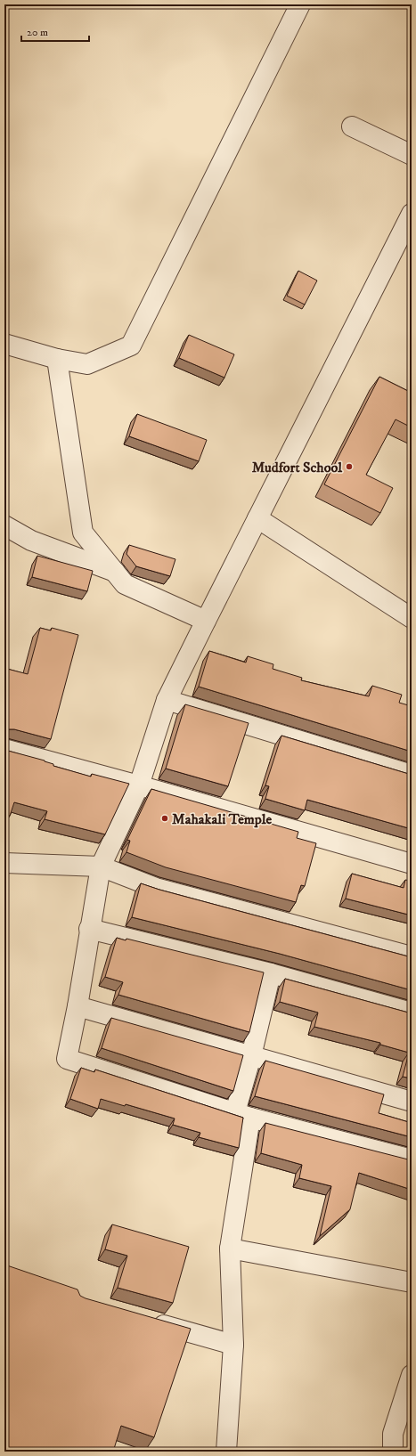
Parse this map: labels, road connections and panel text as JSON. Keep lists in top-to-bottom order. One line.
{"places":["Mudfort School","Mahakali Temple"],"scale_bar":"20 m"}
